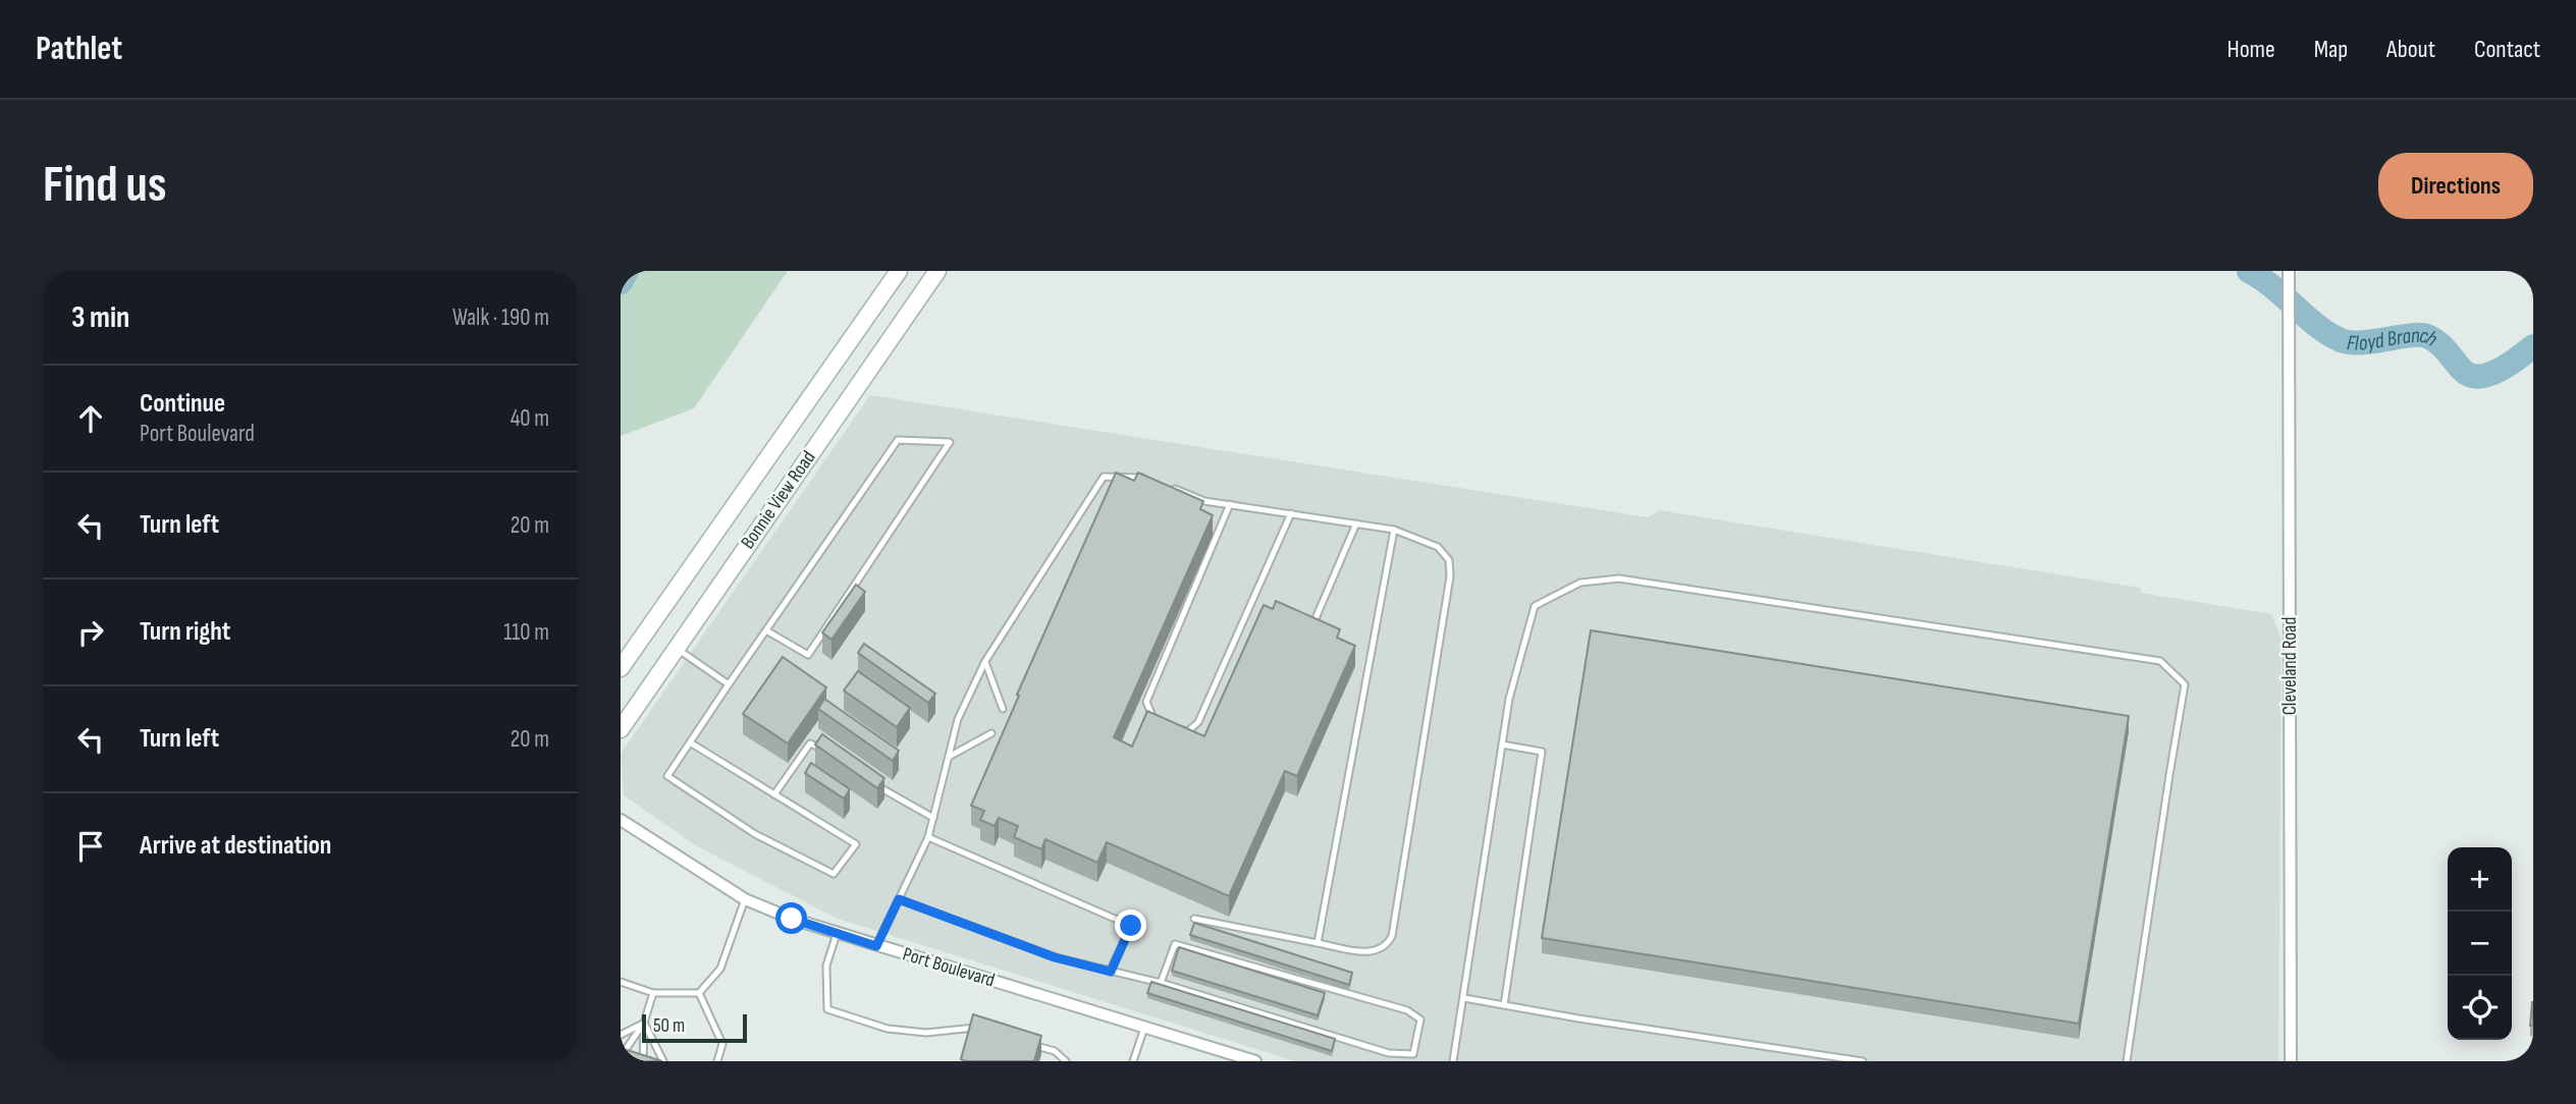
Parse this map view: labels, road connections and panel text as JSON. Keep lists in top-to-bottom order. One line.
{"streets":{"main road":["Bonnie View Road"],"street":["Cleveland Road","Port Boulevard"]},"water":["Floyd Branch"],"scale_bar":"50 m","page":{"header":"Pathlet","nav":["Home","Map","About","Contact"],"buttons":"Directions","title":"Find us","heading":["3 min","Walk · 190 m"],"list":[["Continue","Port Boulevard","40 m"],["Turn left","20 m"],["Turn right","110 m"],["Turn left","20 m"],"Arrive at destination"],"map_buttons":["+","−"],"scale":"50 m"}}
